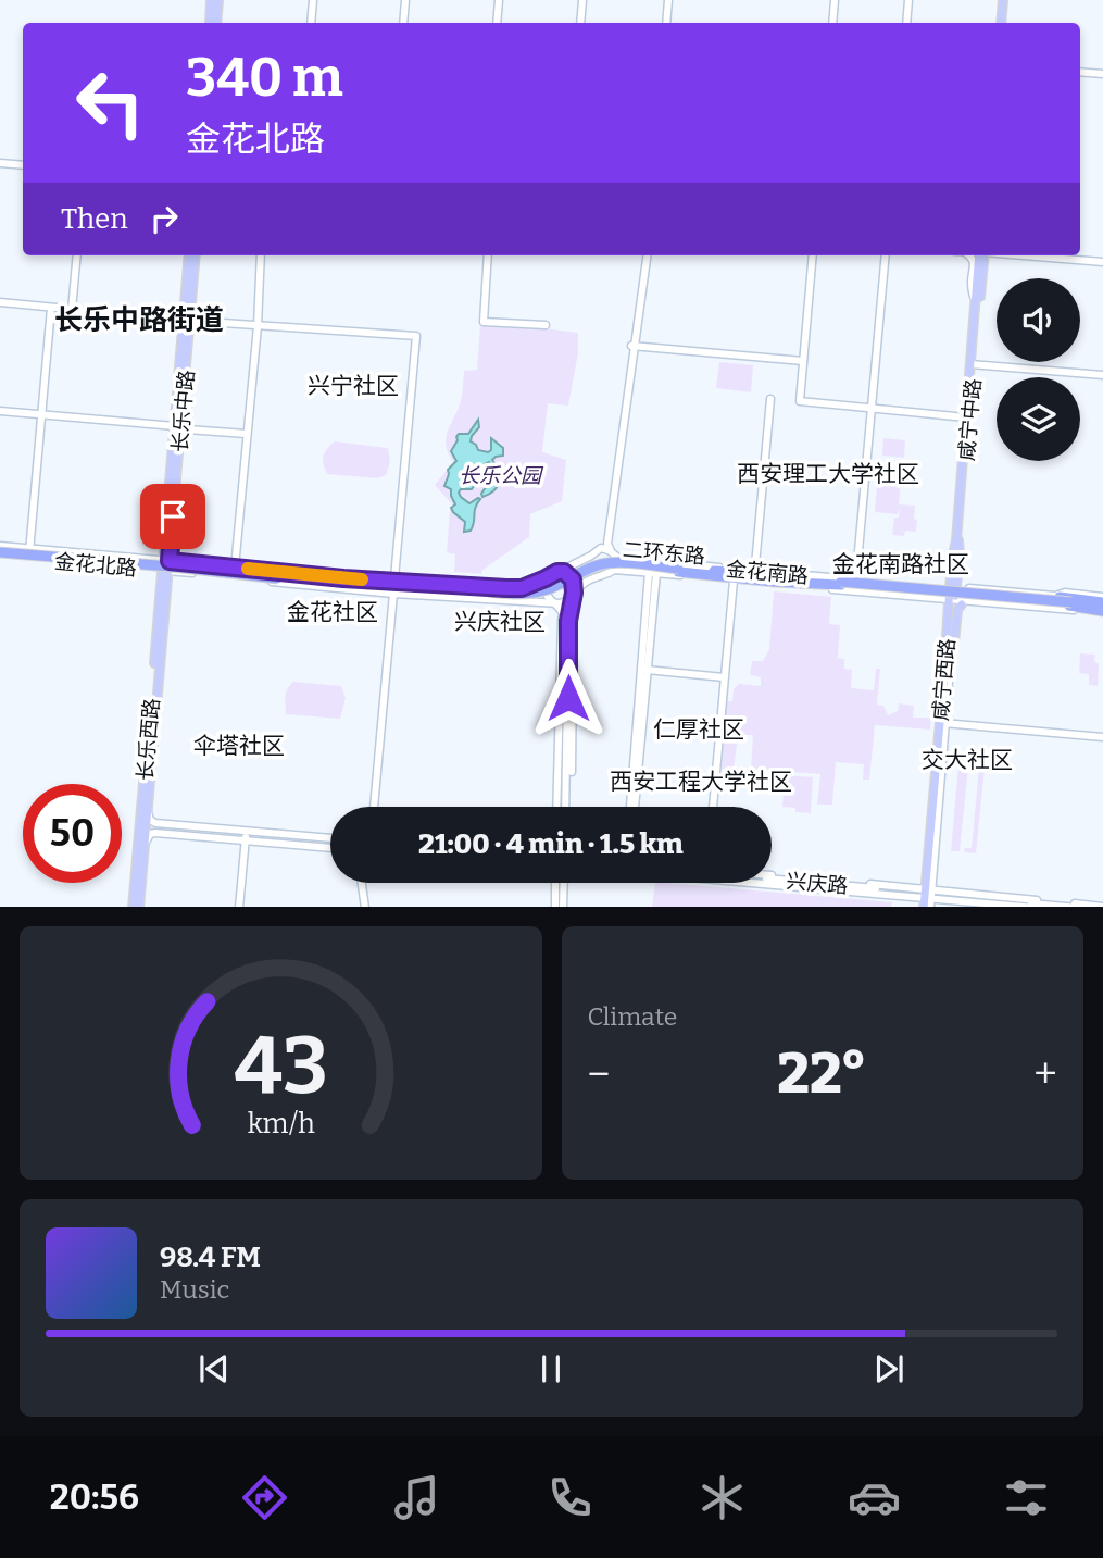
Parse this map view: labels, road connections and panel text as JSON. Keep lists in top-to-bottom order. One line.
{"streets":{"highway":["二环东路"],"main road":["长乐中路","咸宁中路","咸宁西路","长乐西路"],"street":["金花北路","金花南路"]},"crossings":[["长乐中路","金花北路"],["长乐中路","长乐西路"],["咸宁中路","金花南路"],["二环东路","金花北路"],["二环东路","金花南路"],["金花北路","长乐西路"]],"districts":["长乐中路街道","兴宁社区","西安理工大学社区","金花南路社区","金花社区","兴庆社区","仁厚社区","伞塔社区","交大社区","西安工程大学社区"],"parks":["长乐公园"],"page":{"turn":["340 m","金花北路"],"then":"Then","limit":"50","trip":"21:00 · 4 min · 1.5 km","tile":"Climate","heat":["−","22°","+"],"song":["98.4 FM","Music"],"tabs":"20:56","gauge":["43","km/h"]}}
